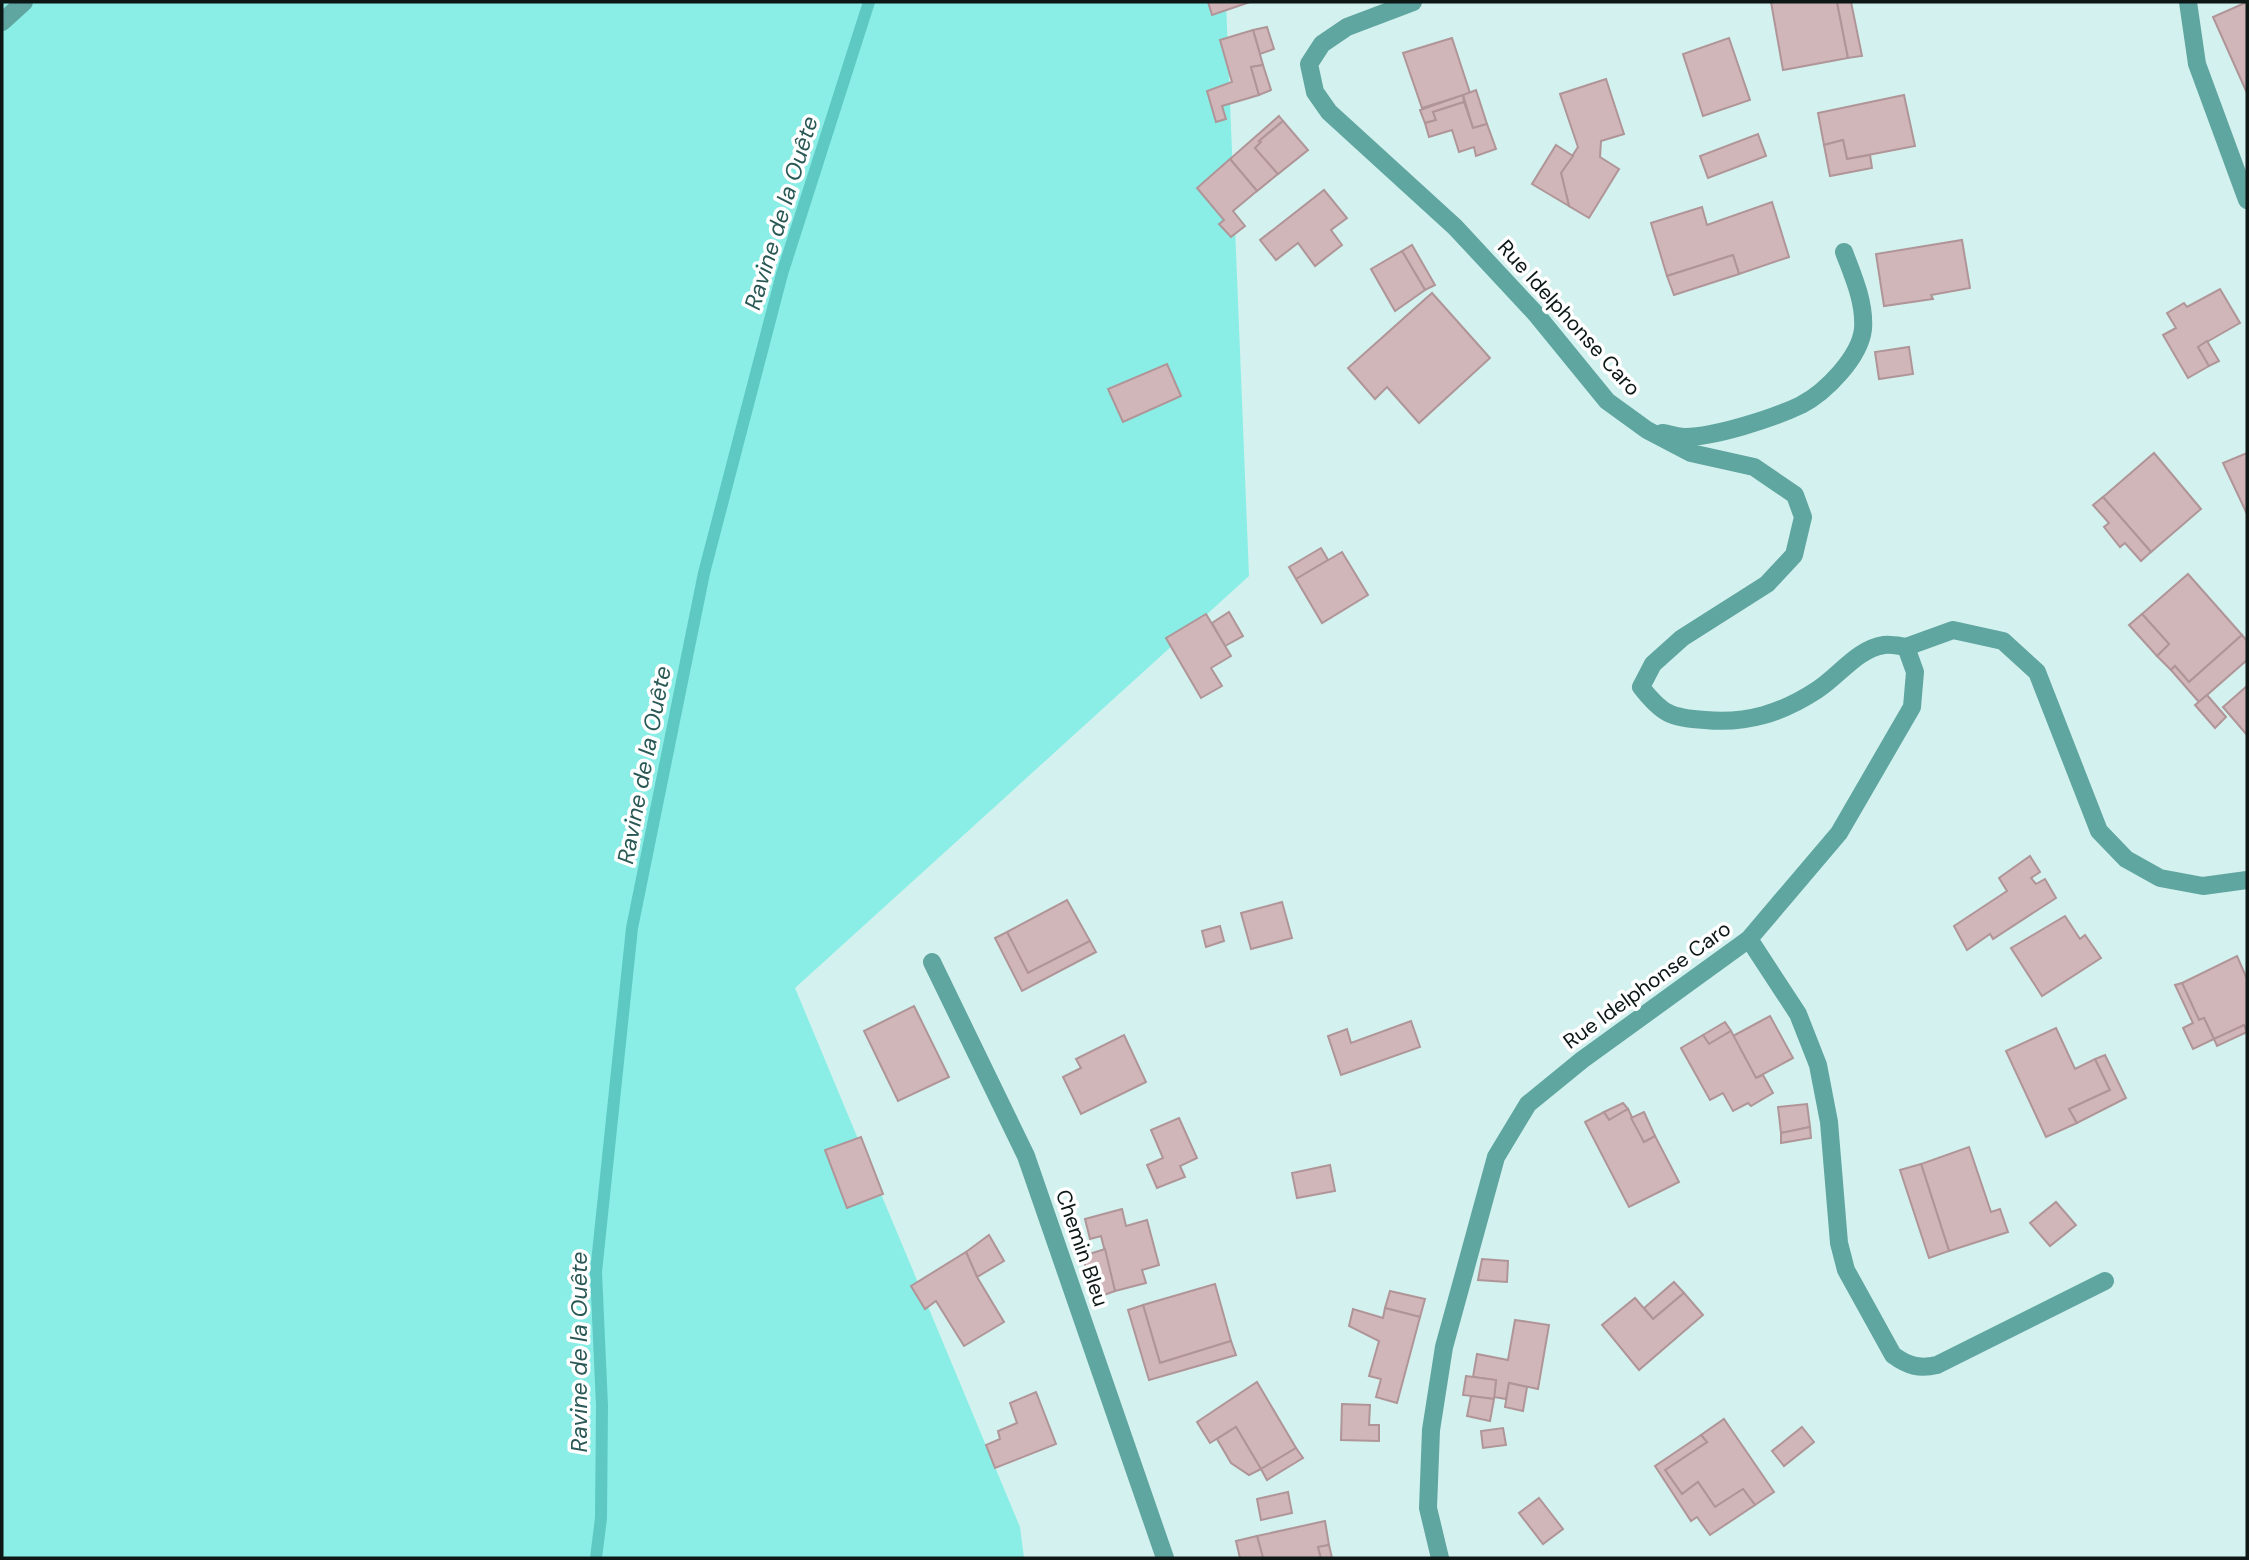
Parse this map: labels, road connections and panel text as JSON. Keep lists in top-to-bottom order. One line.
{"streets":{"street":["Rue Idelphonse Caro","Chemin Bleu"]},"water":["Ravine de la Ouête"]}
